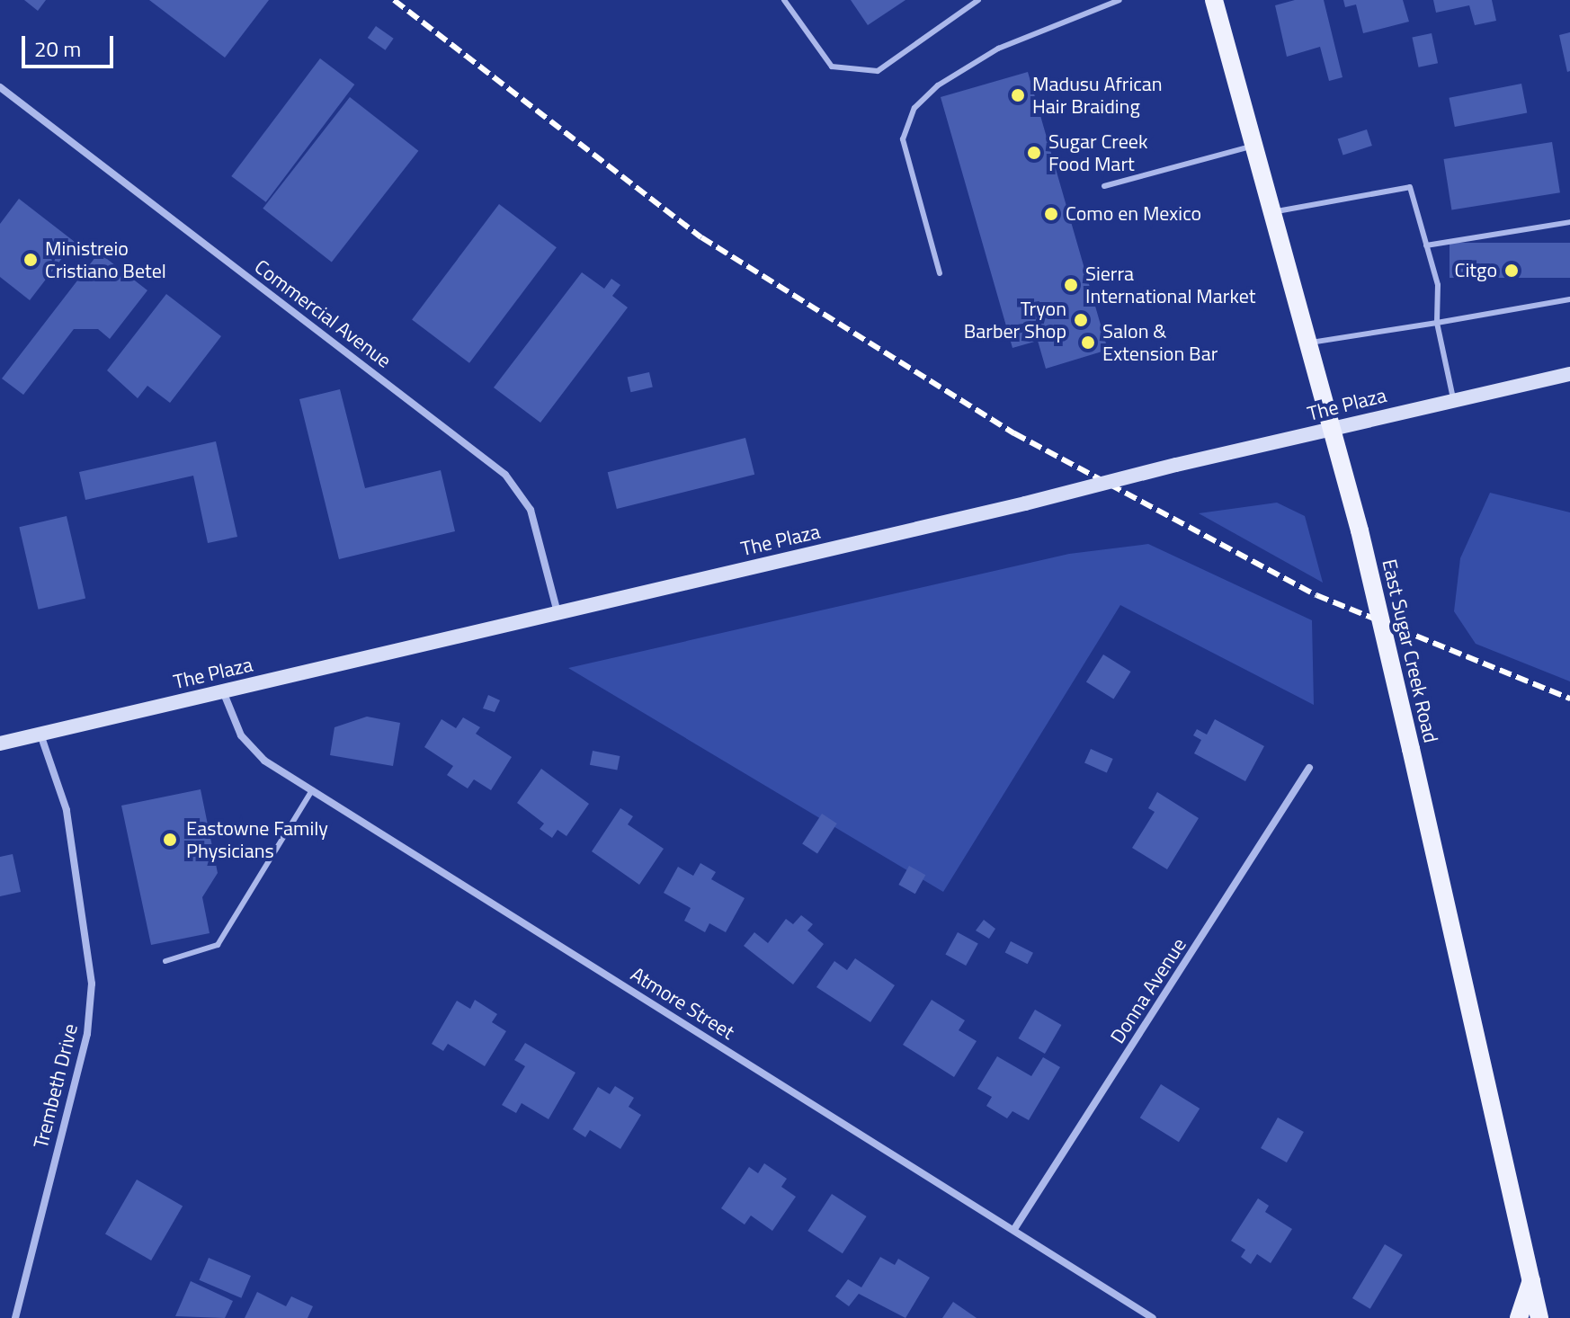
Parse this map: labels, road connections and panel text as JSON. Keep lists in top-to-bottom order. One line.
{"streets":{"main road":["The Plaza","East Sugar Creek Road"],"street":["Commercial Avenue","Donna Avenue","Atmore Street","Trembeth Drive"]},"crossings":[["Commercial Avenue","The Plaza"],["The Plaza","East Sugar Creek Road"],["The Plaza","Atmore Street"],["The Plaza","Trembeth Drive"],["Donna Avenue","Atmore Street"]],"places":["Madusu African Hair Braiding","Sugar Creek Food Mart","Como en Mexico","Ministreio Cristiano Betel","Citgo","Sierra International Market","Tryon Barber Shop","Salon & Extension Bar","Eastowne Family Physicians"],"scale_bar":"20 m"}
